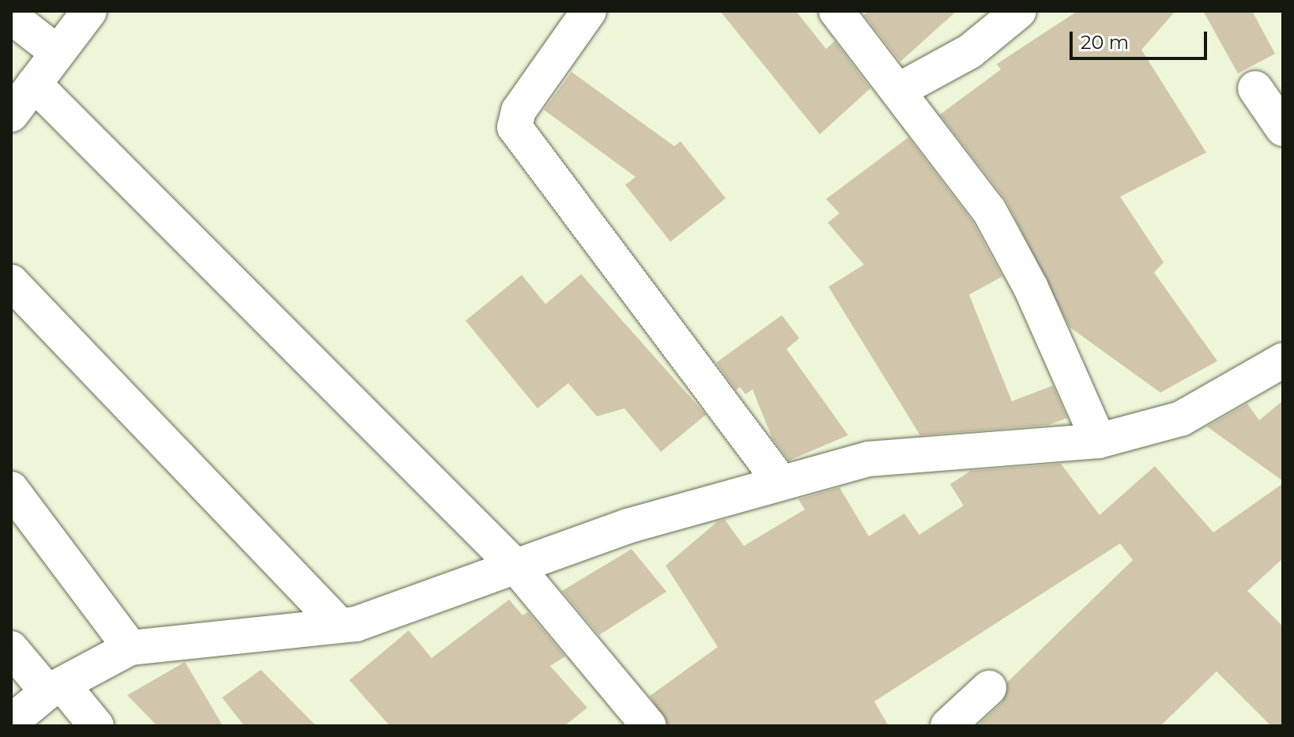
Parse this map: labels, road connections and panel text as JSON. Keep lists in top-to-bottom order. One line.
{"scale_bar":"20 m"}
